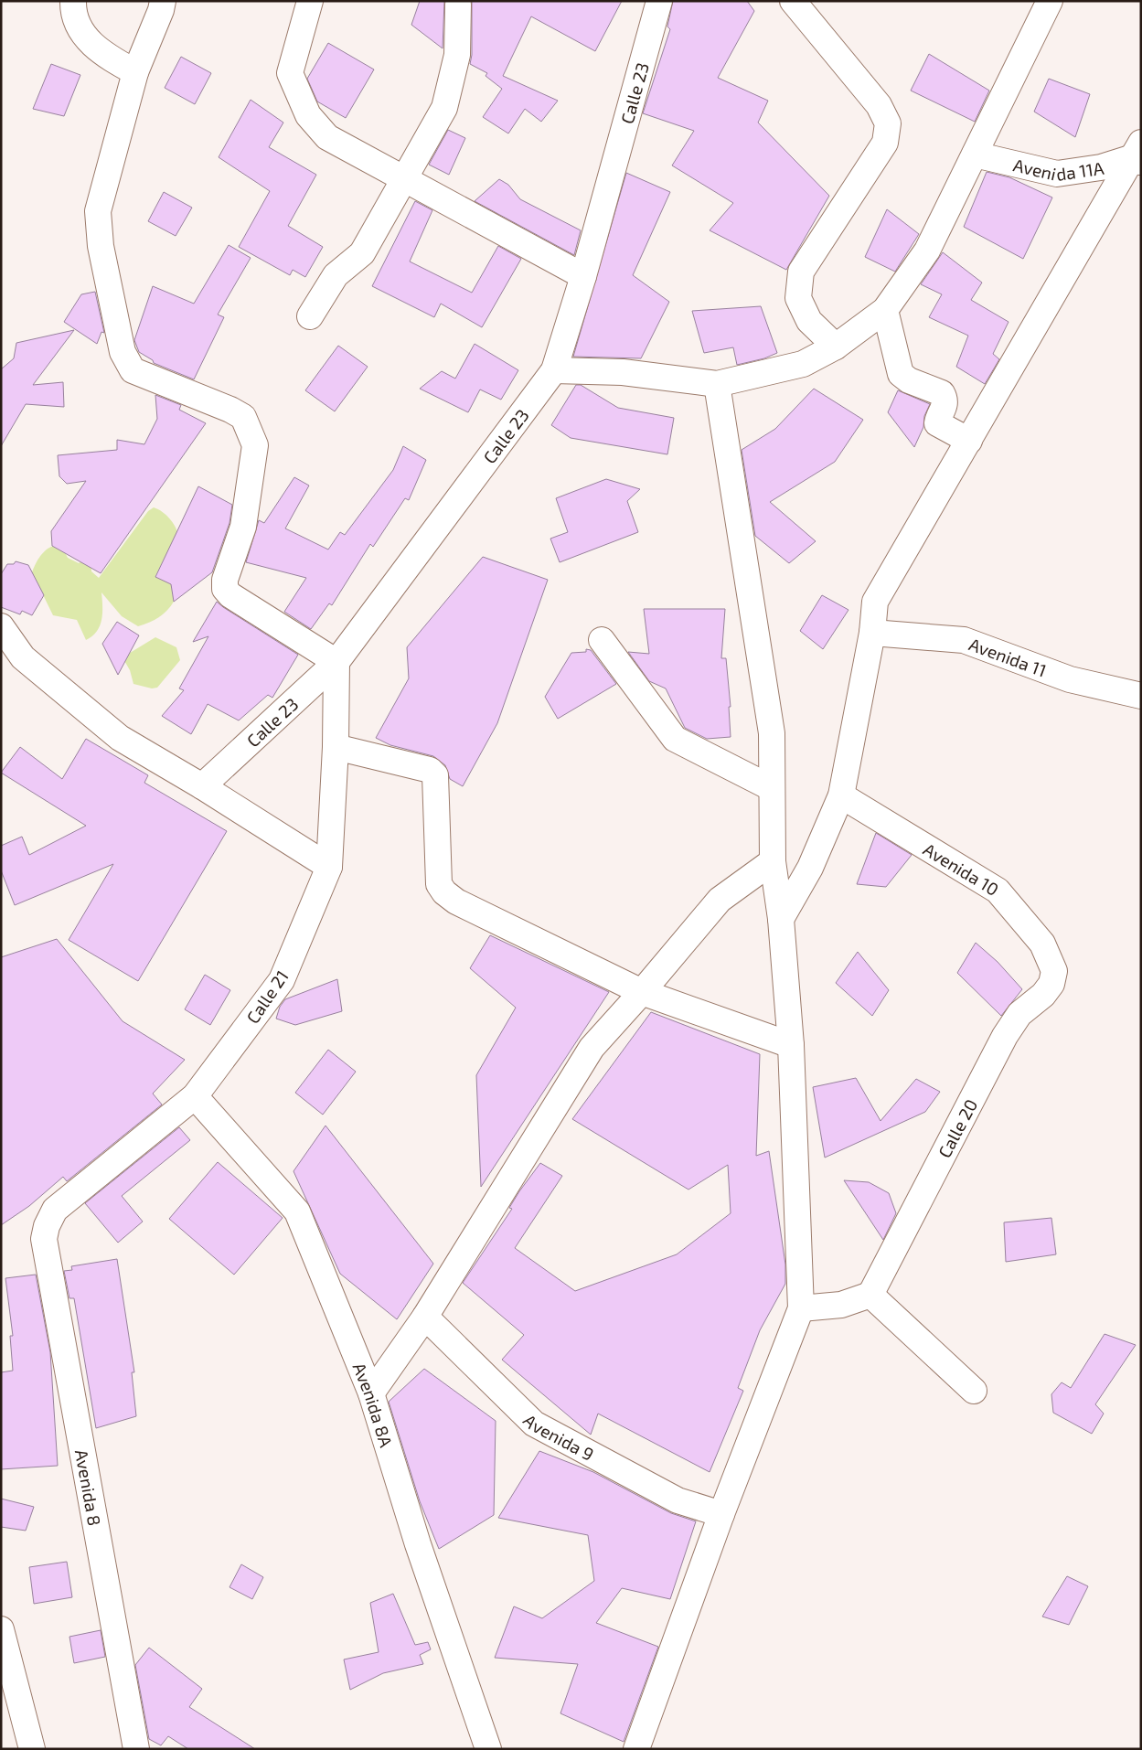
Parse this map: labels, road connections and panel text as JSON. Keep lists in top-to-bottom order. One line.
{"streets":{"street":["Calle 23","Avenida 11A","Avenida 11","Avenida 10","Calle 21","Calle 20","Avenida 8A","Avenida 9","Avenida 8"]},"crossings":[["Calle 23","Calle 21"],["Avenida 10","Calle 20"],["Calle 21","Avenida 8A"],["Calle 21","Avenida 8"]]}
